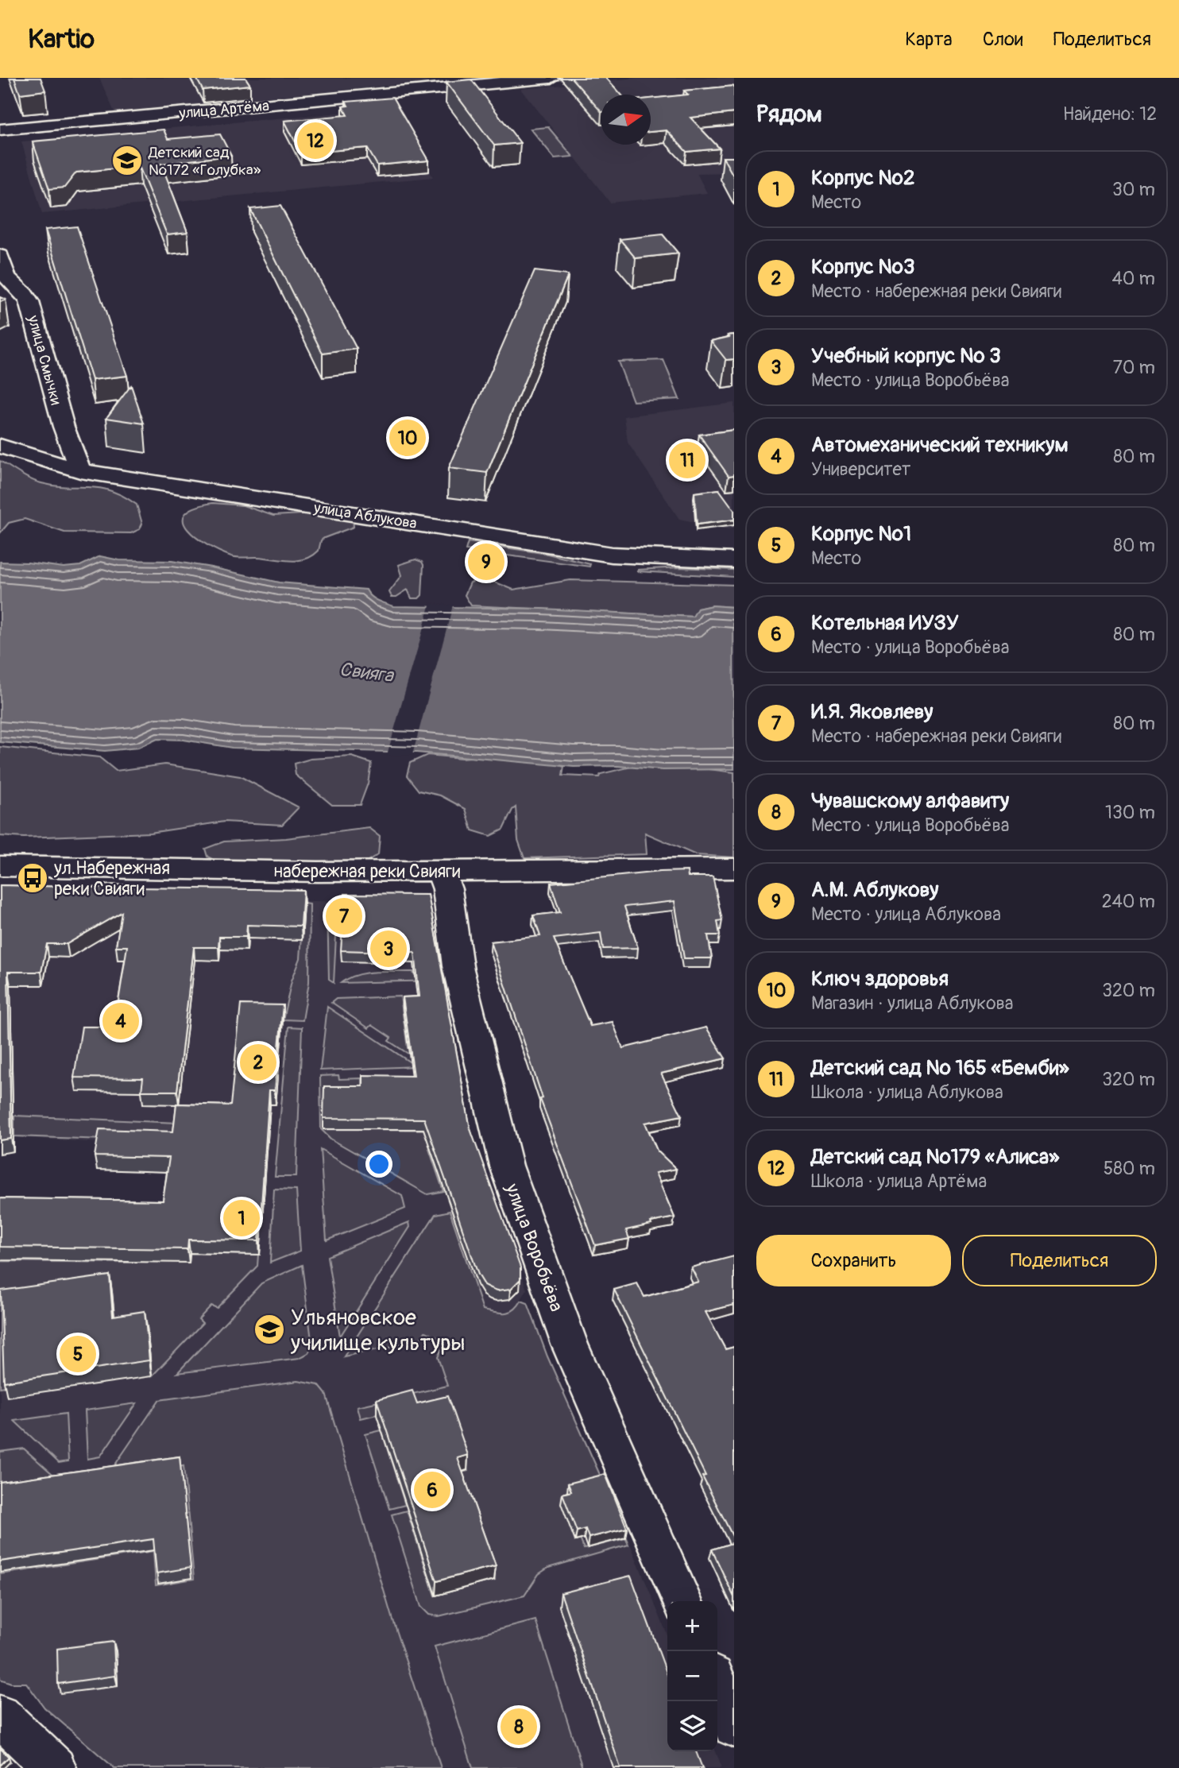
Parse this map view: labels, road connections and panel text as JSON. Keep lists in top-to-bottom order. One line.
{"streets":{"street":["улица Артёма","улица Смычки","улица Аблукова","набережная реки Свияги","улица Воробьёва"]},"crossings":[["улица Смычки","улица Аблукова"],["набережная реки Свияги","улица Воробьёва"]],"water":["Свияга"],"places":{"school or university":["Детский сад №172 «Голубка»","Ульяновское училище культуры"],"bus stop":["ул.Набережная реки Свияги"]},"north":"right","page":{"header":"Kartio","nav":["Карта","Слои","Поделиться"],"heading":["Рядом","Найдено: 12"],"pins":["12","10","11","9","7","3","4","2","1","5","6","8"],"list":[{"mark":"1","name":"Корпус №2","note":"Место","value":"30 m"},{"mark":"2","name":"Корпус №3","note":"Место · набережная реки Свияги","value":"40 m"},{"mark":"3","name":"Учебный корпус № 3","note":"Место · улица Воробьёва","value":"70 m"},{"mark":"4","name":"Автомеханический техникум","note":"Университет","value":"80 m"},{"mark":"5","name":"Корпус №1","note":"Место","value":"80 m"},{"mark":"6","name":"Котельная ИУЗУ","note":"Место · улица Воробьёва","value":"80 m"},{"mark":"7","name":"И.Я. Яковлеву","note":"Место · набережная реки Свияги","value":"80 m"},{"mark":"8","name":"Чувашскому алфавиту","note":"Место · улица Воробьёва","value":"130 m"},{"mark":"9","name":"А.М. Аблукову","note":"Место · улица Аблукова","value":"240 m"},{"mark":"10","name":"Ключ здоровья","note":"Магазин · улица Аблукова","value":"320 m"},{"mark":"11","name":"Детский сад № 165 «Бемби»","note":"Школа · улица Аблукова","value":"320 m"},{"mark":"12","name":"Детский сад №179 «Алиса»","note":"Школа · улица Артёма","value":"580 m"}],"buttons":["Сохранить","Поделиться"],"map_buttons":["+","−"]}}
